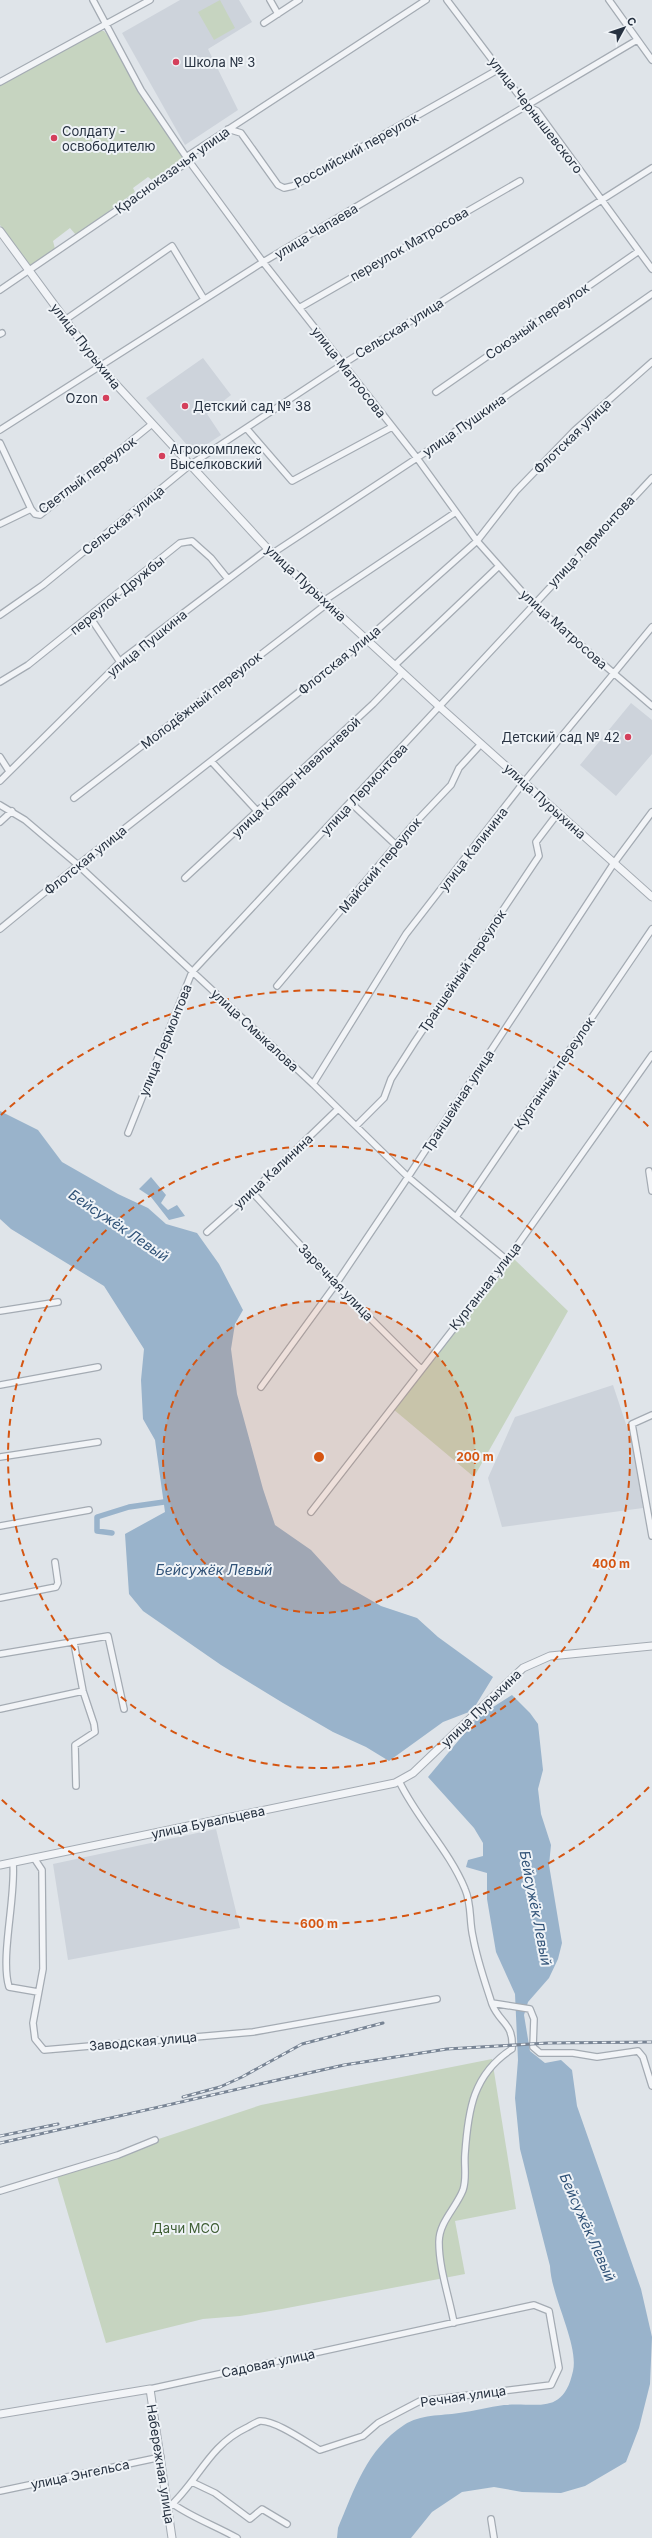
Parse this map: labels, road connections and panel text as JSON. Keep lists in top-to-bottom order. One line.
{"streets":{"street":["улица Чернышевского","Российский переулок","Красноказачья улица","улица Чапаева","переулок Матросова","Союзный переулок","Сельская улица","улица Пурыхина","улица Матросова","улица Пушкина","Флотская улица","Светлый переулок","улица Лермонтова","переулок Дружбы","Молодёжный переулок","улица Клары Навальневой","улица Калинина","Майский переулок","Траншейный переулок","улица Смыкалова","Курганный переулок","Траншейная улица","Заречная улица","Курганная улица","улица Бувальцева","Заводская улица","Садовая улица","Речная улица","Набережная улица","улица Энгельса"]},"crossings":[["улица Чернышевского","Российский переулок"],["улица Чернышевского","улица Чапаева"],["улица Чернышевского","Союзный переулок"],["улица Чернышевского","Сельская улица"],["Российский переулок","Красноказачья улица"],["Красноказачья улица","улица Пурыхина"],["Красноказачья улица","улица Матросова"],["улица Чапаева","улица Пурыхина"],["улица Чапаева","улица Матросова"],["переулок Матросова","улица Матросова"],["Сельская улица","улица Пурыхина"],["Сельская улица","улица Матросова"],["улица Пурыхина","улица Пушкина"],["улица Пурыхина","Флотская улица"],["улица Пурыхина","Светлый переулок"],["улица Пурыхина","улица Лермонтова"],["улица Пурыхина","Молодёжный переулок"],["улица Пурыхина","улица Клары Навальневой"],["улица Пурыхина","улица Калинина"],["улица Пурыхина","Майский переулок"],["улица Пурыхина","Траншейный переулок"],["улица Пурыхина","Траншейная улица"],["улица Пурыхина","улица Бувальцева"],["улица Матросова","улица Пушкина"],["улица Матросова","Флотская улица"],["улица Матросова","улица Лермонтова"],["улица Матросова","Молодёжный переулок"],["улица Матросова","улица Калинина"],["улица Пушкина","переулок Дружбы"],["Флотская улица","улица Смыкалова"],["улица Лермонтова","улица Смыкалова"],["улица Калинина","улица Смыкалова"],["улица Калинина","Заречная улица"],["Траншейный переулок","улица Смыкалова"],["улица Смыкалова","Курганный переулок"],["улица Смыкалова","Траншейная улица"],["улица Смыкалова","Курганная улица"],["Траншейная улица","Заречная улица"],["Заречная улица","Курганная улица"],["улица Бувальцева","Заводская улица"],["Садовая улица","Речная улица"],["Садовая улица","Набережная улица"],["Речная улица","Набережная улица"],["Набережная улица","улица Энгельса"]],"water":["Бейсужёк Левый"],"parks":["Дачи МСО"],"places":["Школа № 3","Солдату - освободителю","Ozon","Детский сад № 38","Агрокомплекс Выселковский","Детский сад № 42"],"north":"top right","rings":["200 m","400 m","600 m"]}
